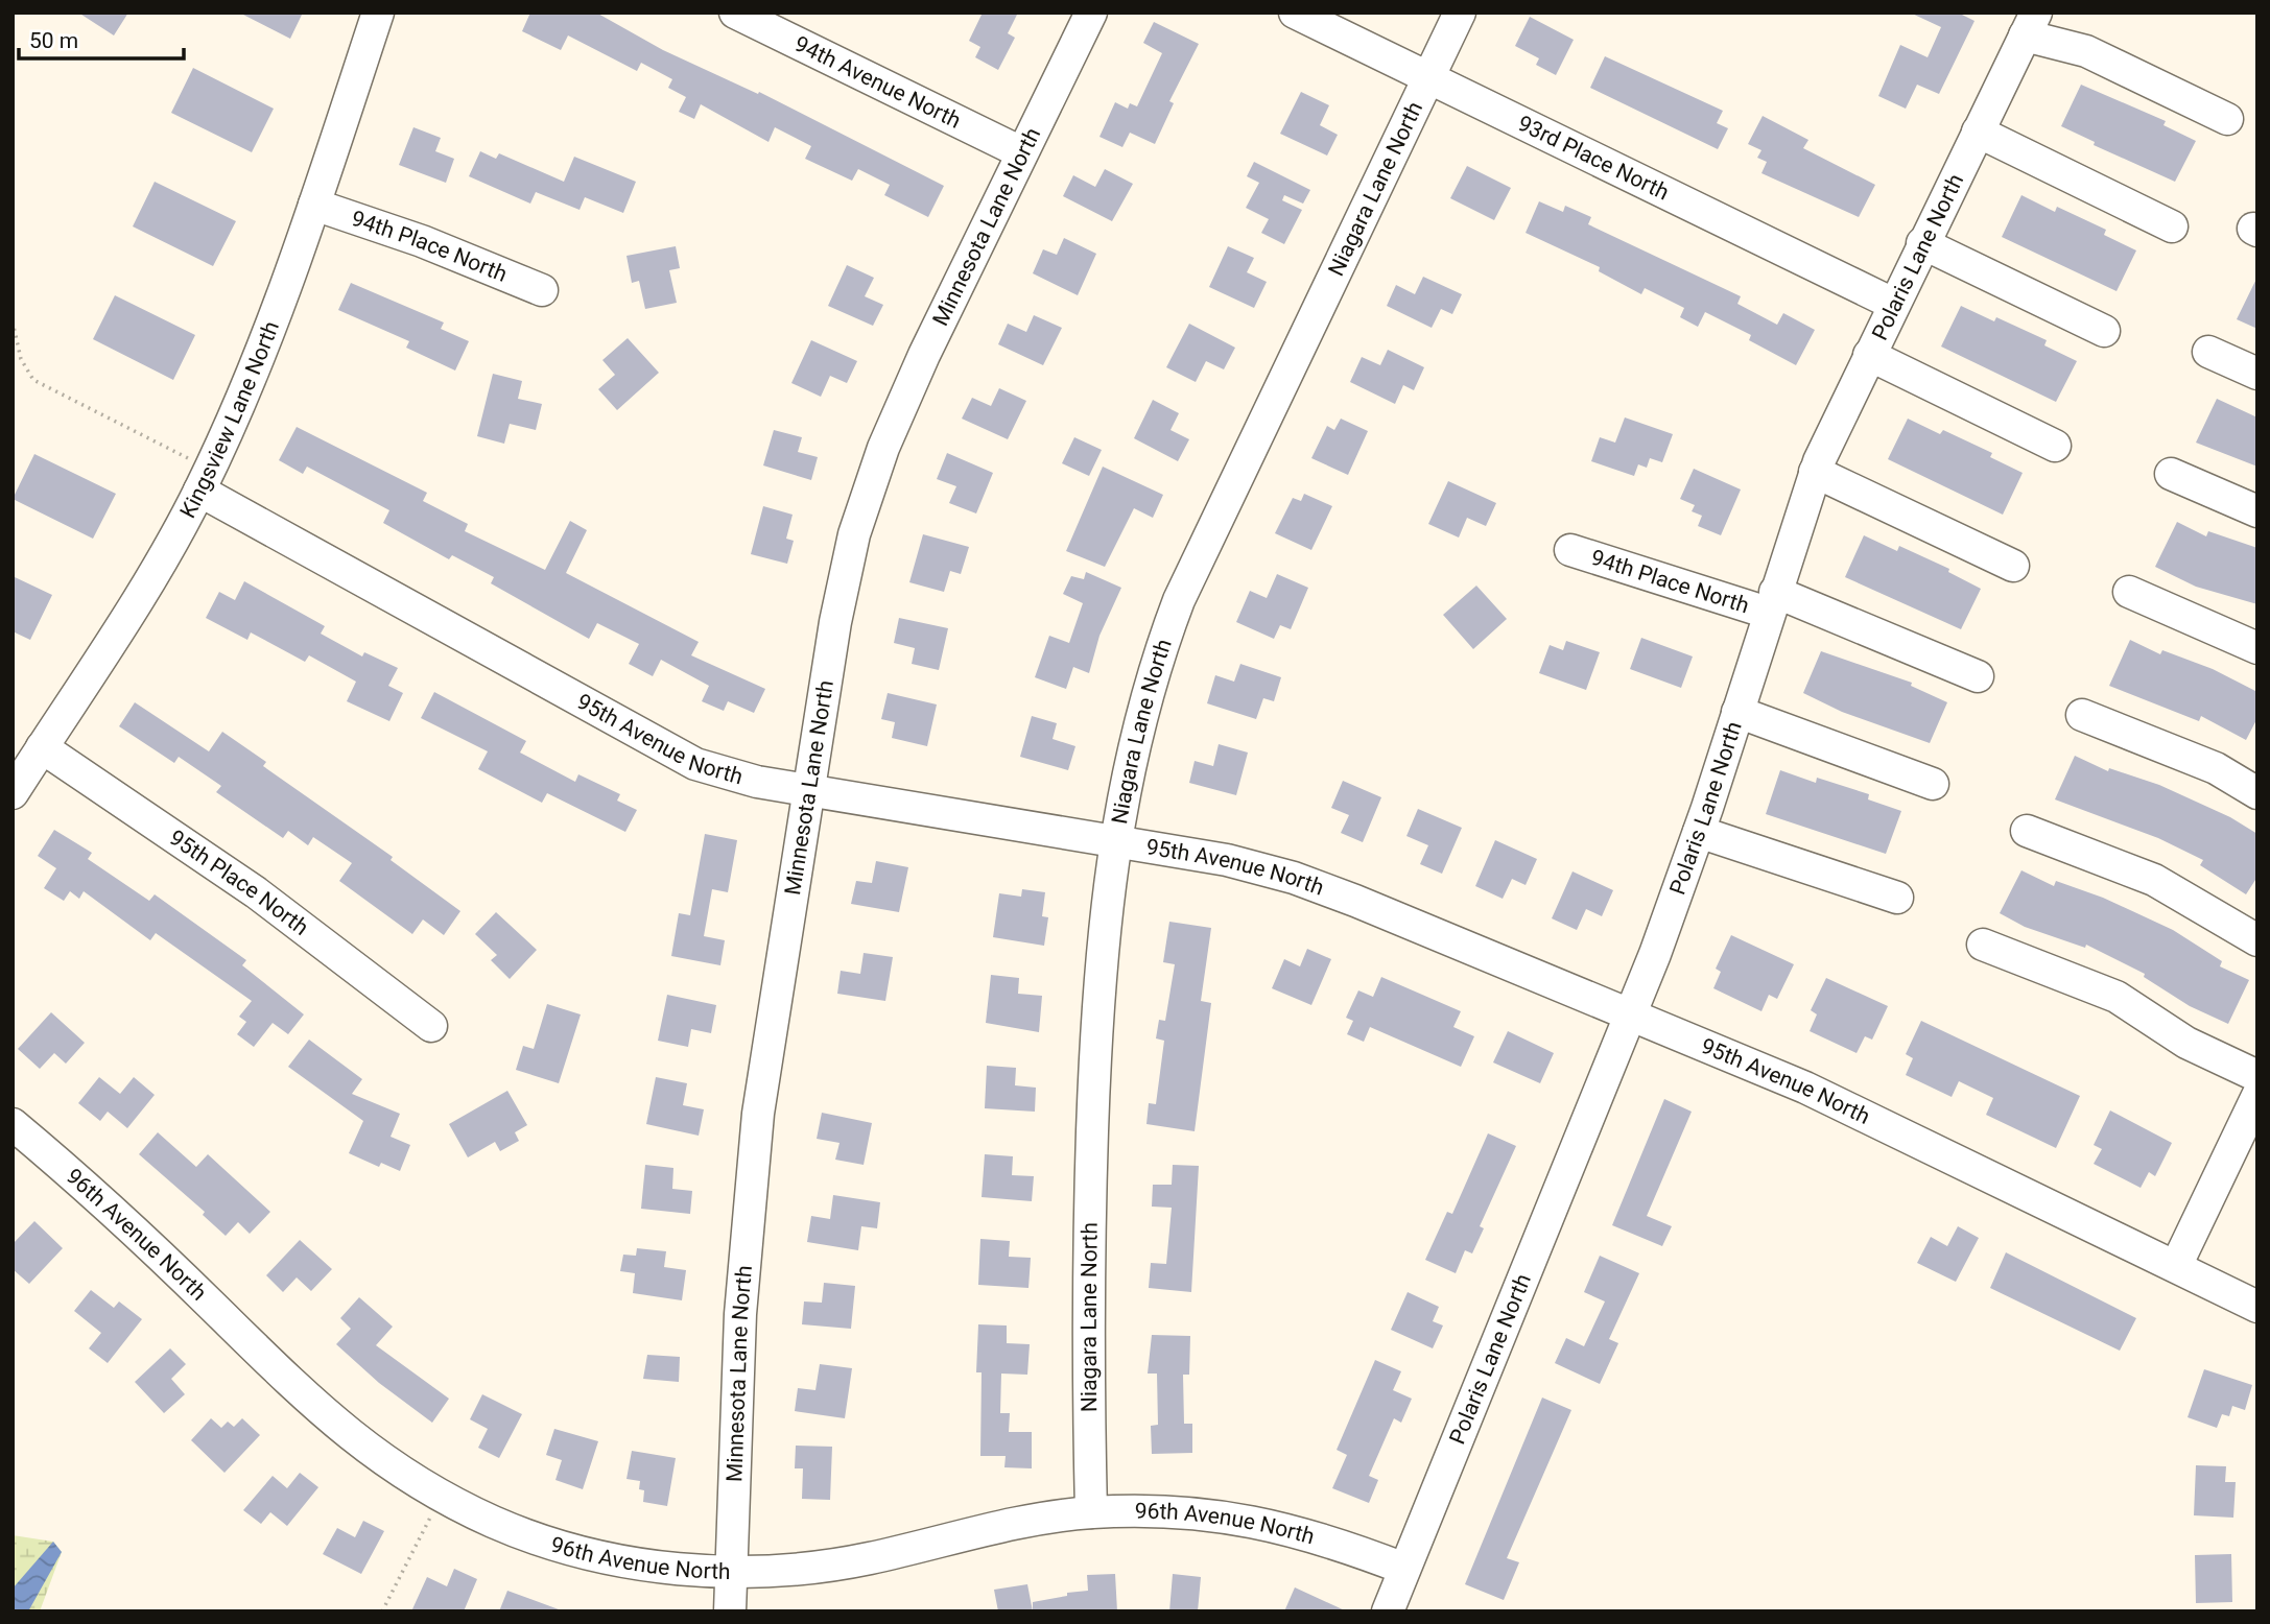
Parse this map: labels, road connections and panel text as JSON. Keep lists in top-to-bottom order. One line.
{"streets":{"street":["94th Avenue North","93rd Place North","Niagara Lane North","Minnesota Lane North","94th Place North","Polaris Lane North","Kingsview Lane North","95th Avenue North","95th Place North","96th Avenue North"]},"crossings":[["94th Avenue North","Minnesota Lane North"],["93rd Place North","Niagara Lane North"],["93rd Place North","Polaris Lane North"],["Niagara Lane North","95th Avenue North"],["Niagara Lane North","96th Avenue North"],["Minnesota Lane North","95th Avenue North"],["Minnesota Lane North","96th Avenue North"],["94th Place North","Polaris Lane North"],["94th Place North","Kingsview Lane North"],["Polaris Lane North","95th Avenue North"],["Polaris Lane North","96th Avenue North"],["Kingsview Lane North","95th Avenue North"],["Kingsview Lane North","95th Place North"]],"scale_bar":"50 m"}
